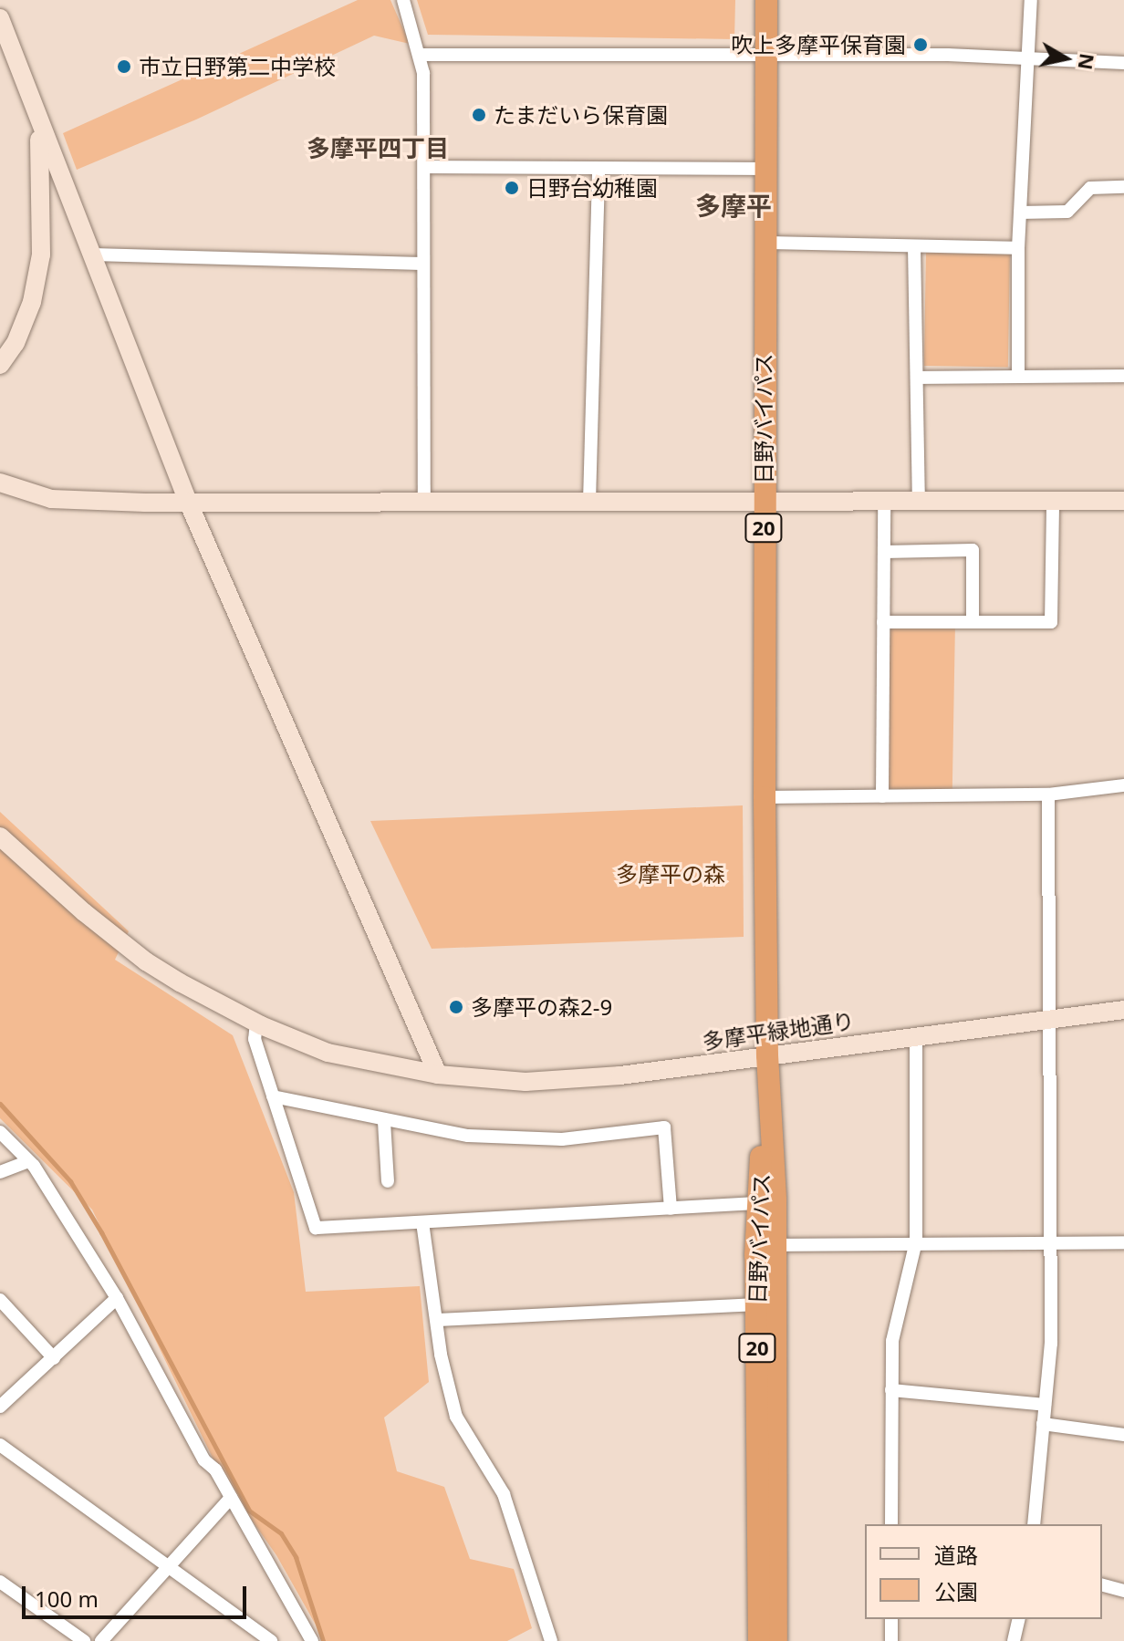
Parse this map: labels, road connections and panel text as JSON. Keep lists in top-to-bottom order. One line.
{"streets":{"highway":["日野バイパス","20"],"street":["多摩平緑地通り"]},"crossings":[["日野バイパス","多摩平緑地通り"]],"districts":["多摩平四丁目","多摩平"],"parks":["多摩平の森"],"places":["吹上多摩平保育園","市立日野第二中学校","たまだいら保育園","日野台幼稚園","多摩平の森2-9"],"legend":["道路","公園"],"scale_bar":"100 m","north":"right"}
